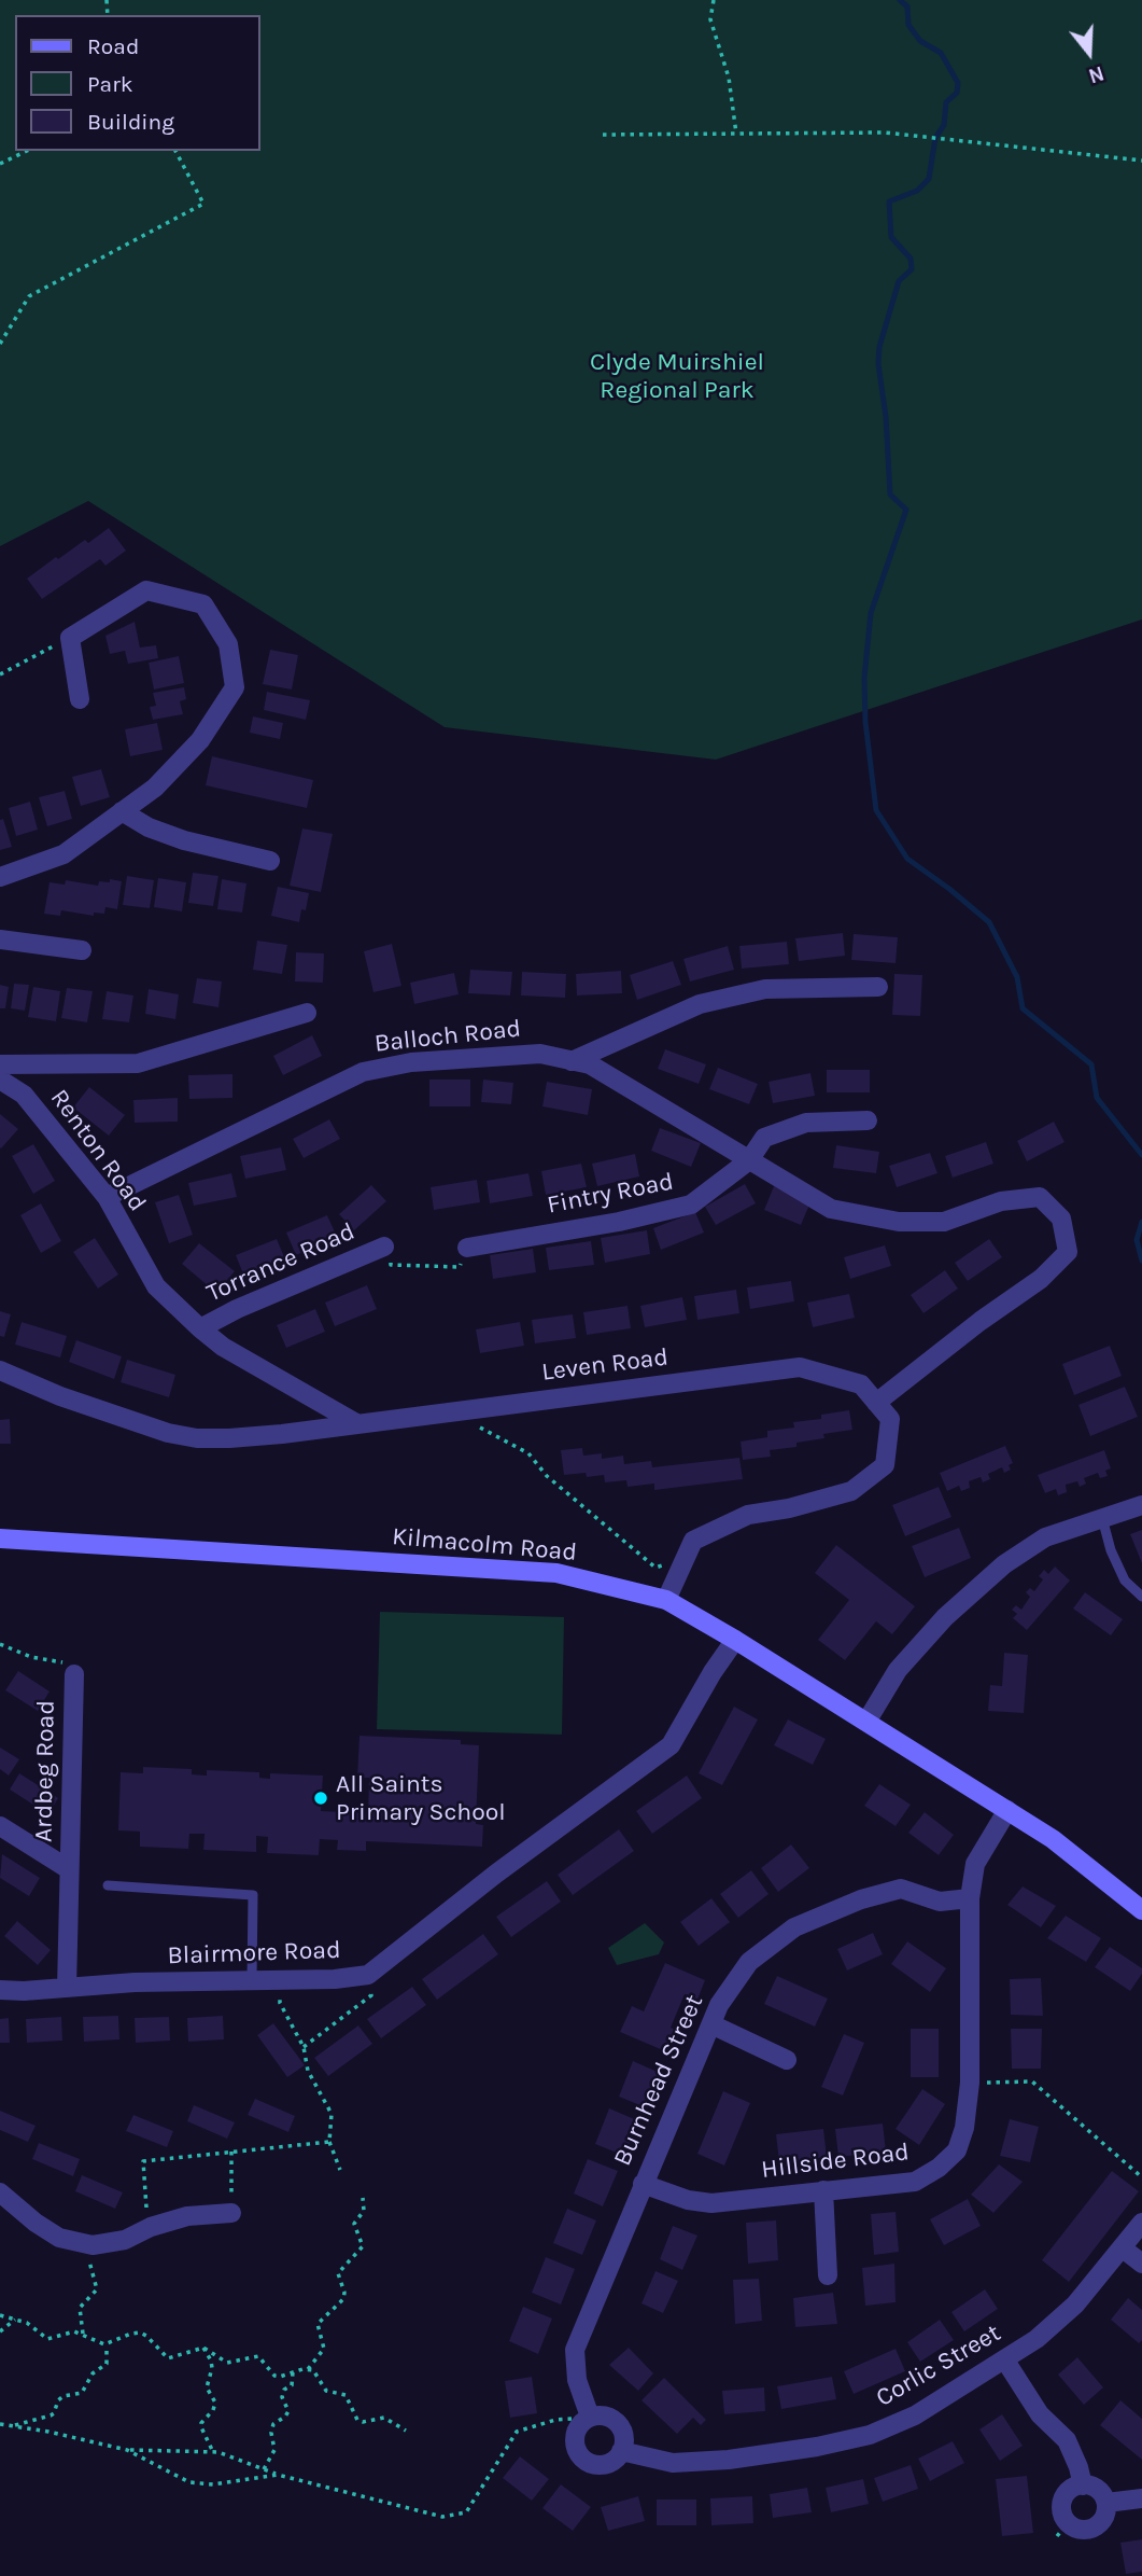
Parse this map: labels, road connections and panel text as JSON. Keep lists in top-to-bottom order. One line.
{"streets":{"main road":["Kilmacolm Road"],"street":["Balloch Road","Renton Road","Fintry Road","Torrance Road","Leven Road","Ardbeg Road","Blairmore Road","Burnhead Street","Hillside Road","Corlic Street"]},"crossings":[["Balloch Road","Renton Road"],["Balloch Road","Fintry Road"],["Balloch Road","Leven Road"],["Renton Road","Torrance Road"],["Renton Road","Leven Road"],["Kilmacolm Road","Blairmore Road"],["Ardbeg Road","Blairmore Road"],["Burnhead Street","Hillside Road"],["Burnhead Street","Corlic Street"]],"parks":["Clyde Muirshiel Regional Park"],"places":["All Saints Primary School"],"legend":["Road","Park","Building"],"north":"bottom"}
